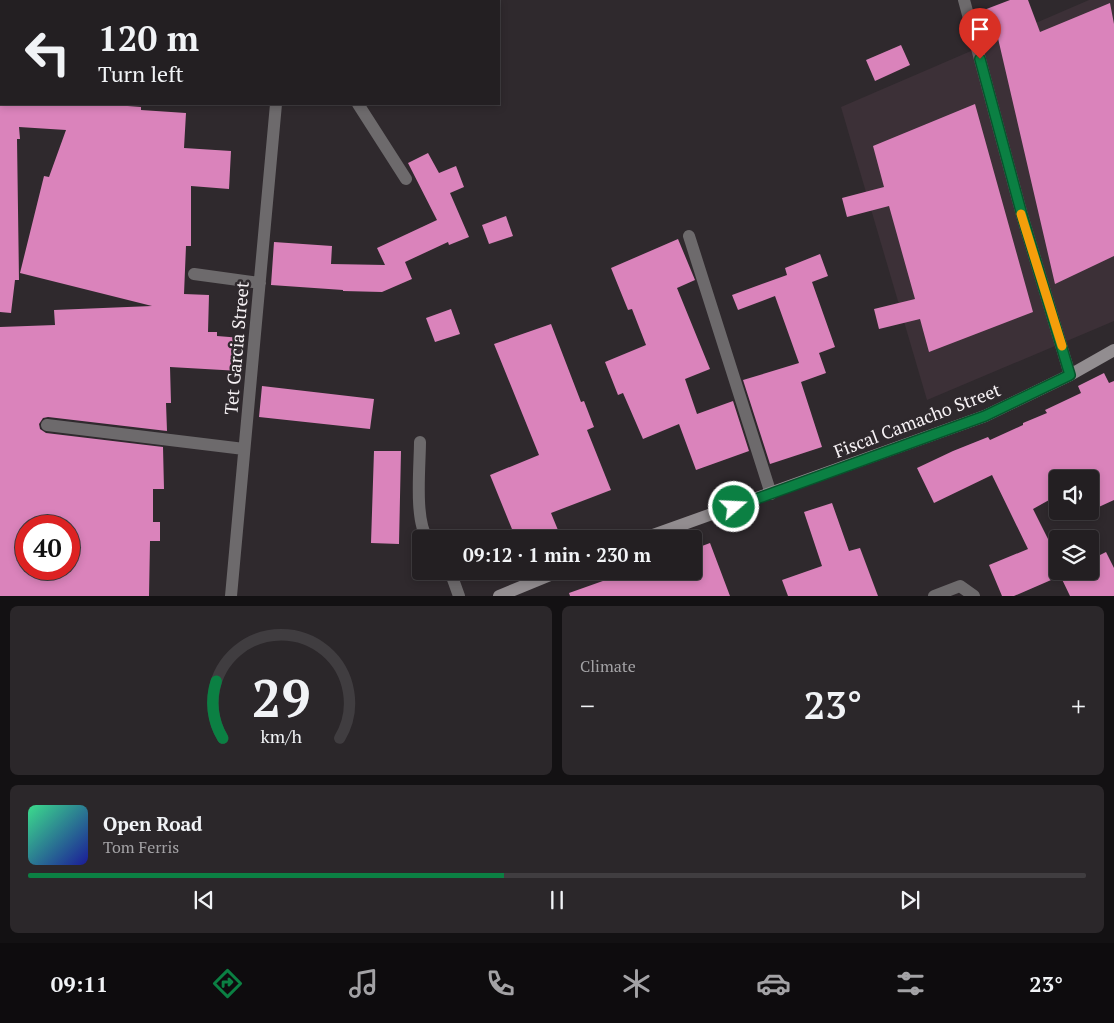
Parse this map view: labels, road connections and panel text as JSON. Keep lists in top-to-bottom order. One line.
{"streets":{"street":["Tet Garcia Street","Fiscal Camacho Street"]},"page":{"turn":["120 m","Turn left"],"limit":"40","trip":"09:12 · 1 min · 230 m","tile":"Climate","heat":["−","23°","+"],"song":["Open Road","Tom Ferris"],"tabs":["09:11","23°"],"gauge":["29","km/h"]}}
